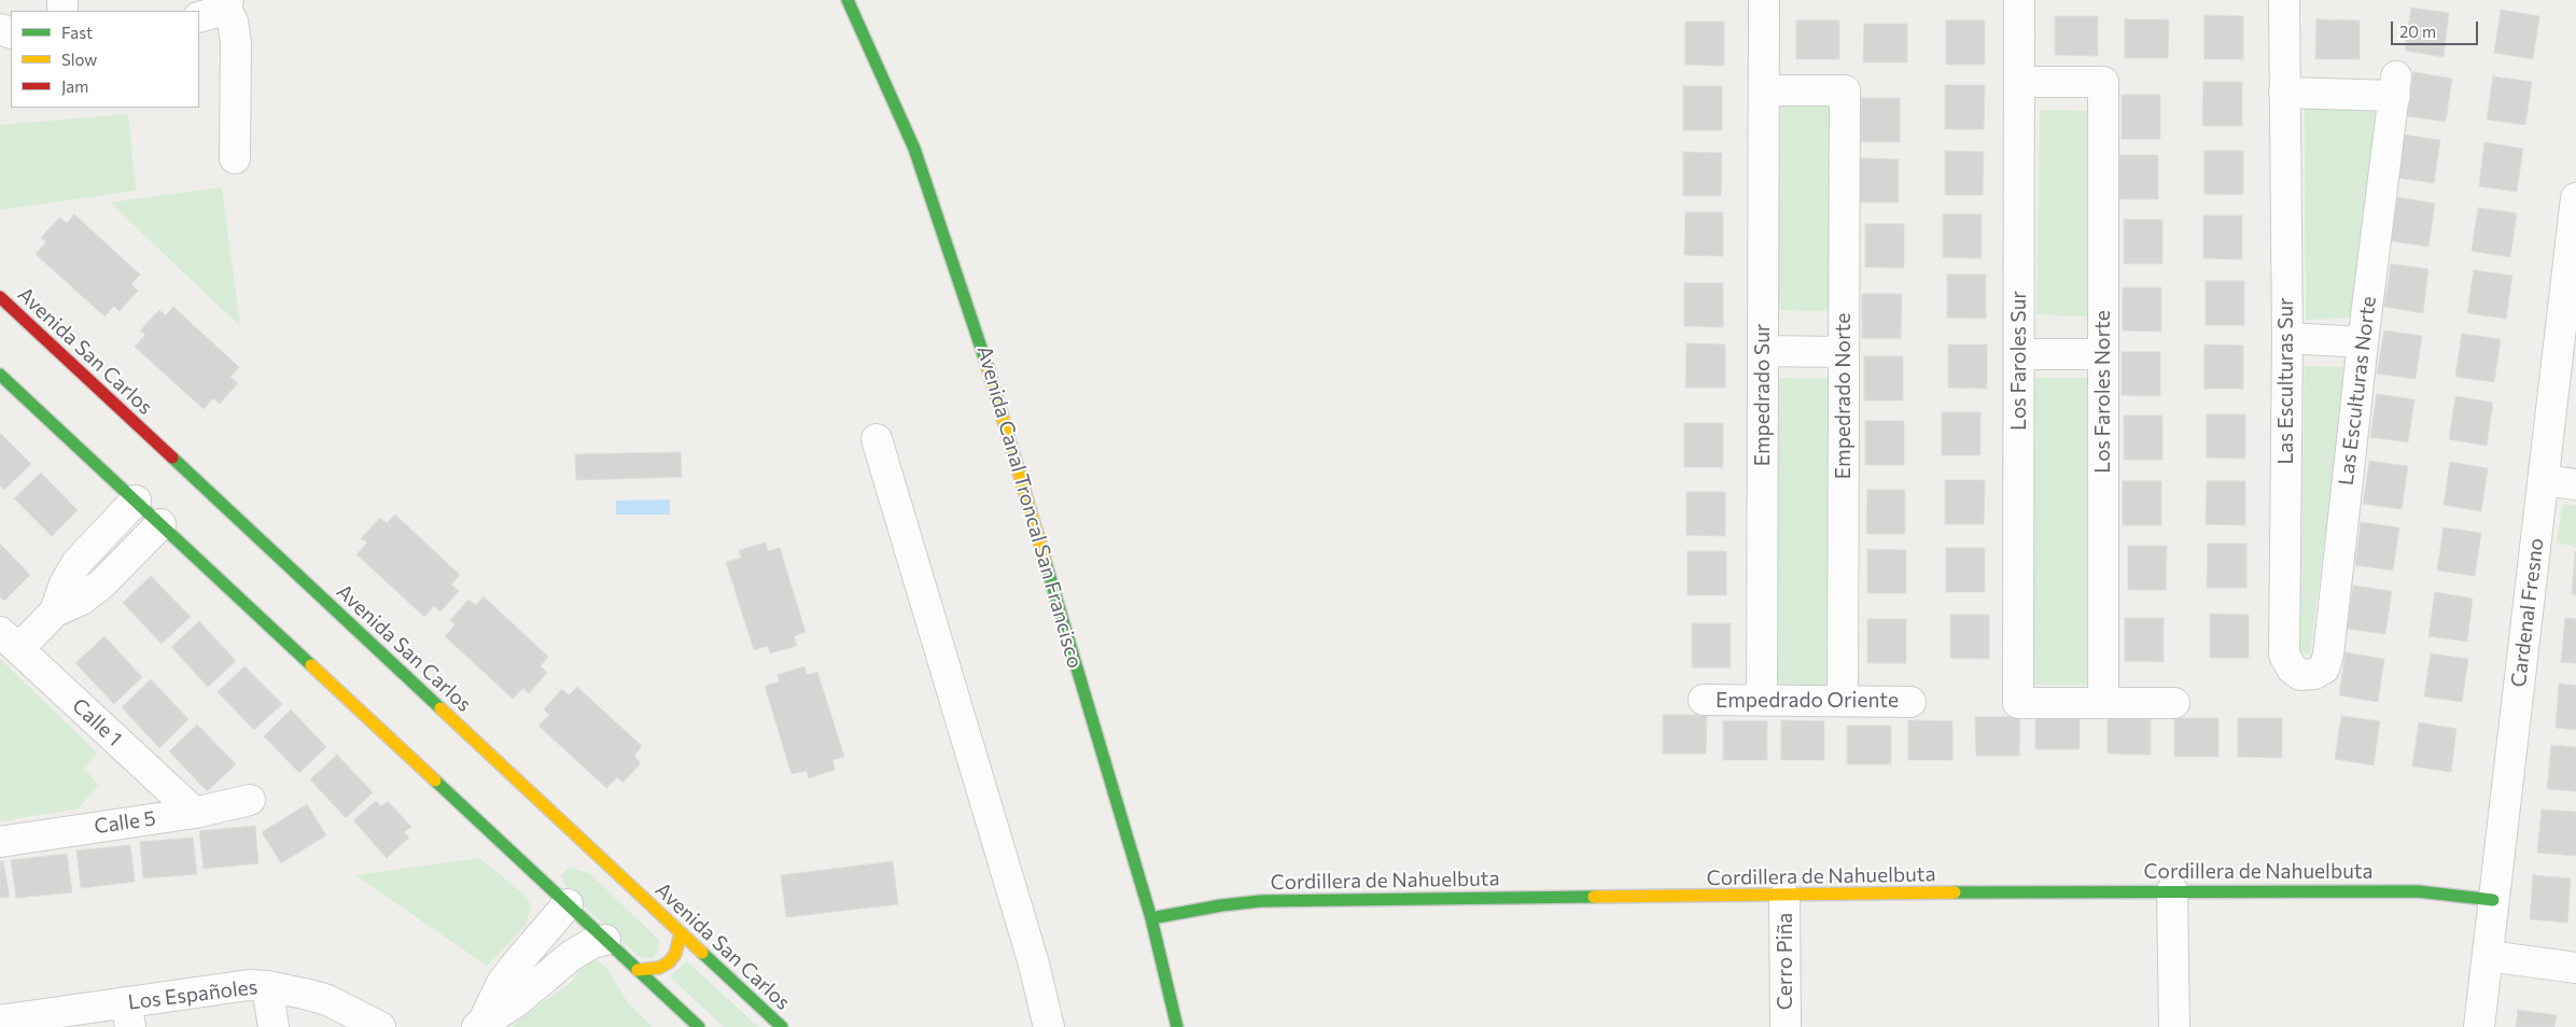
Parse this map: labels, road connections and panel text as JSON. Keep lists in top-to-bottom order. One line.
{"streets":{"street":["Avenida San Carlos","Los Faroles Sur","Las Esculturas Sur","Las Esculturas Norte","Los Faroles Norte","Empedrado Sur","Empedrado Norte","Avenida Canal Troncal San Francisco","Cardenal Fresno","Empedrado Oriente","Calle 1","Calle 5","Cordillera de Nahuelbuta","Cerro Piña","Los Españoles"]},"crossings":[["Los Faroles Sur","Los Faroles Norte"],["Las Esculturas Sur","Las Esculturas Norte"],["Empedrado Sur","Empedrado Norte"],["Empedrado Sur","Empedrado Oriente"],["Empedrado Norte","Empedrado Oriente"],["Avenida Canal Troncal San Francisco","Cordillera de Nahuelbuta"],["Cardenal Fresno","Cordillera de Nahuelbuta"],["Calle 1","Calle 5"],["Cordillera de Nahuelbuta","Cerro Piña"]],"legend":["Fast","Slow","Jam"],"scale_bar":"20 m"}
